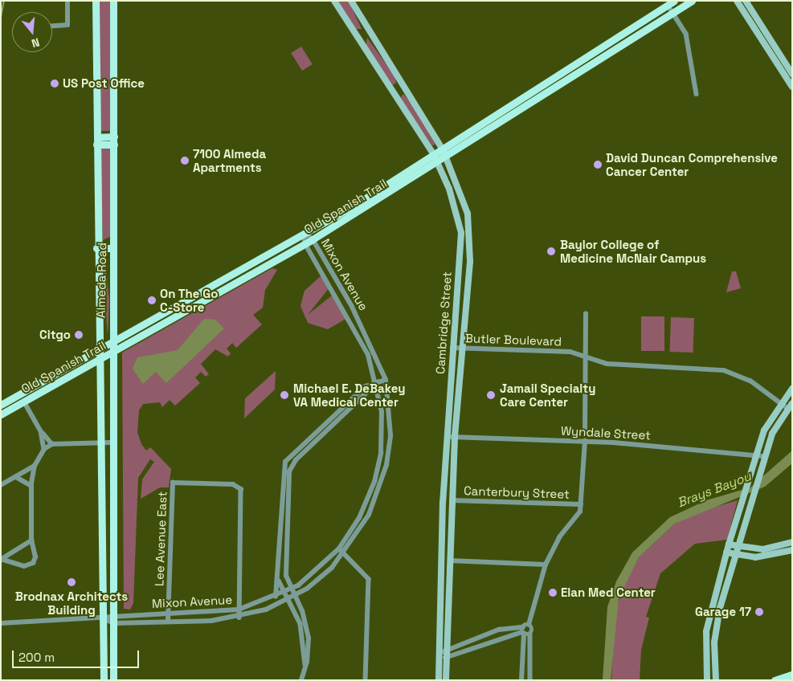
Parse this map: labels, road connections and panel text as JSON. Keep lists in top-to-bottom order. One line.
{"streets":{"main road":["Old Spanish Trail","Almeda Road"],"street":["Mixon Avenue","Cambridge Street","Butler Boulevard","Wyndale Street","Canterbury Street","Lee Avenue East"]},"crossings":[["Old Spanish Trail","Mixon Avenue"],["Old Spanish Trail","Almeda Road"],["Old Spanish Trail","Cambridge Street"],["Mixon Avenue","Almeda Road"],["Mixon Avenue","Lee Avenue East"],["Cambridge Street","Butler Boulevard"],["Cambridge Street","Wyndale Street"],["Cambridge Street","Canterbury Street"]],"water":["Brays Bayou"],"places":["US Post Office","7100 Almeda Apartments","David Duncan Comprehensive Cancer Center","Baylor College of Medicine McNair Campus","On The Go C-Store","Citgo","Michael E. DeBakey VA Medical Center","Jamail Specialty Care Center","Brodnax Architects Building","Elan Med Center","Garage 17"],"scale_bar":"200 m","north":"bottom"}
